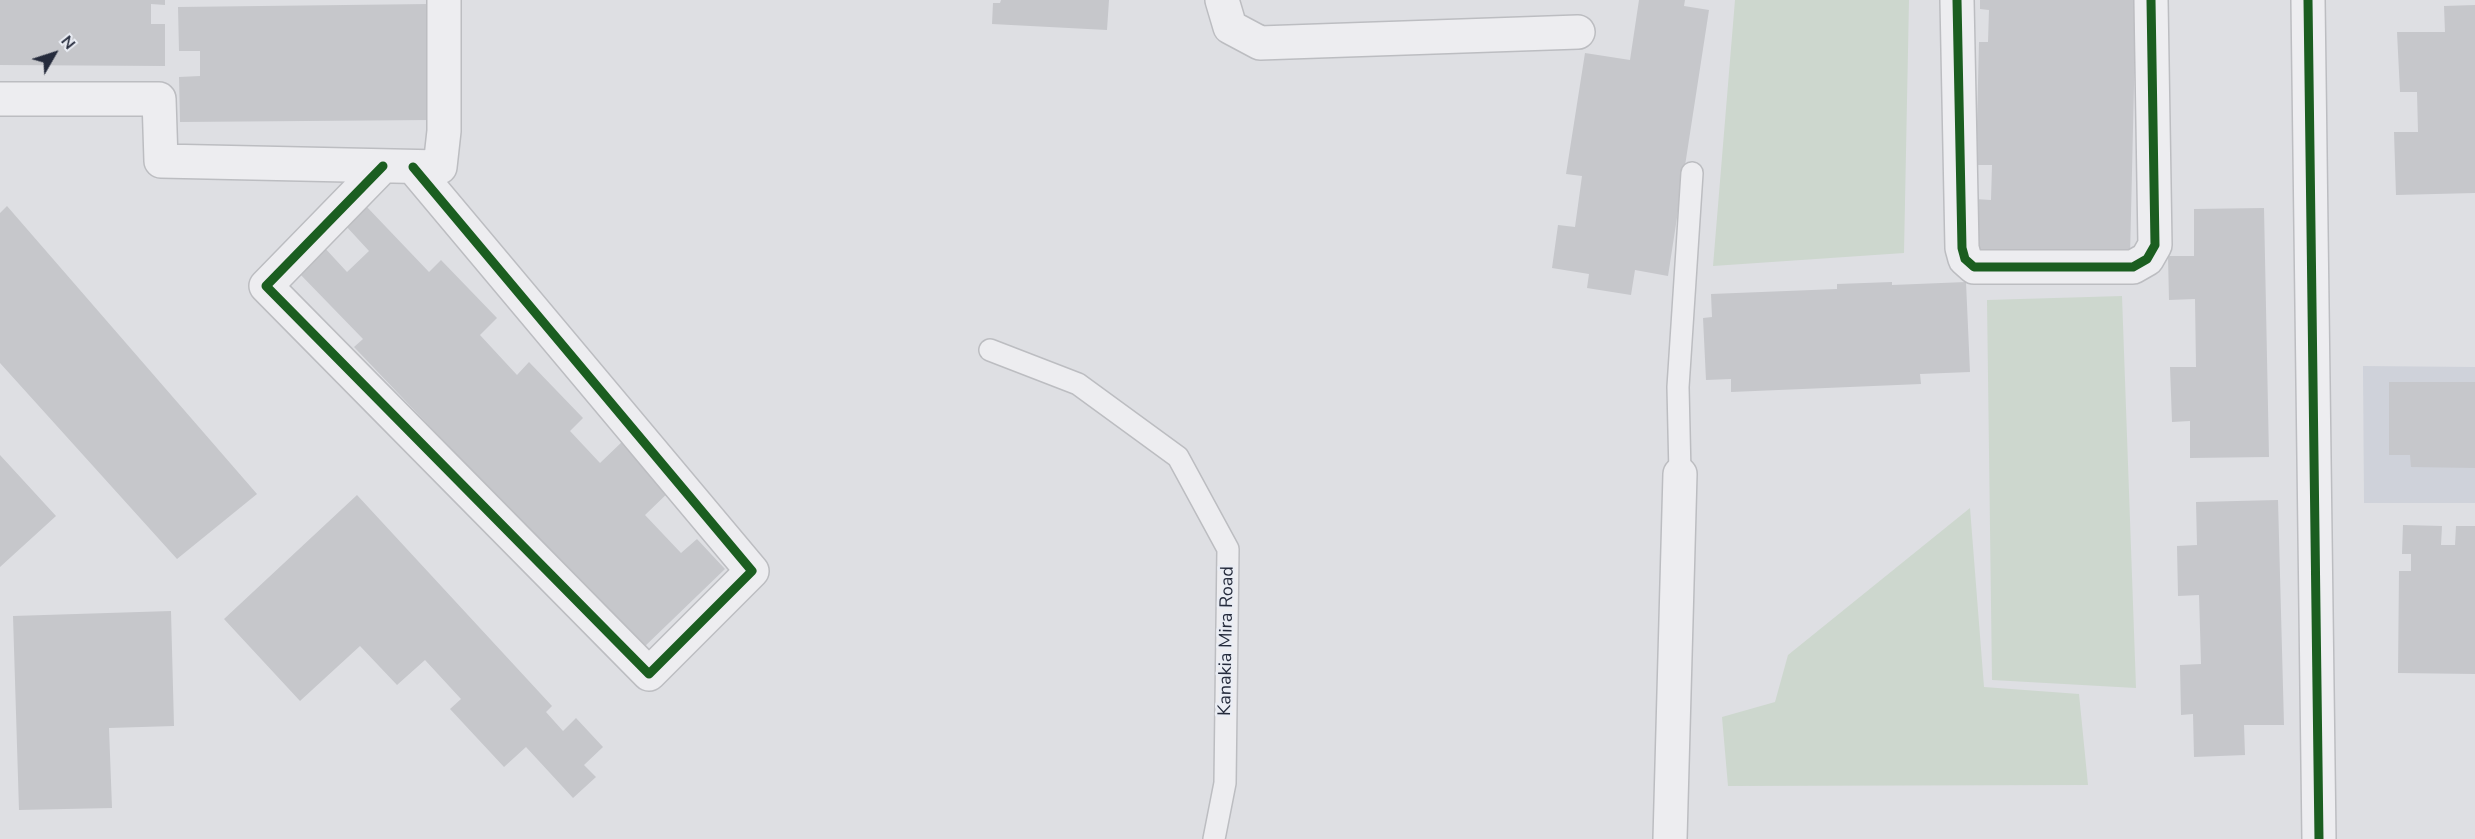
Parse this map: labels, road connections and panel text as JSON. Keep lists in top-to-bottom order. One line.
{"streets":{"lane":["Kanakia Mira Road"]},"north":"top right"}
